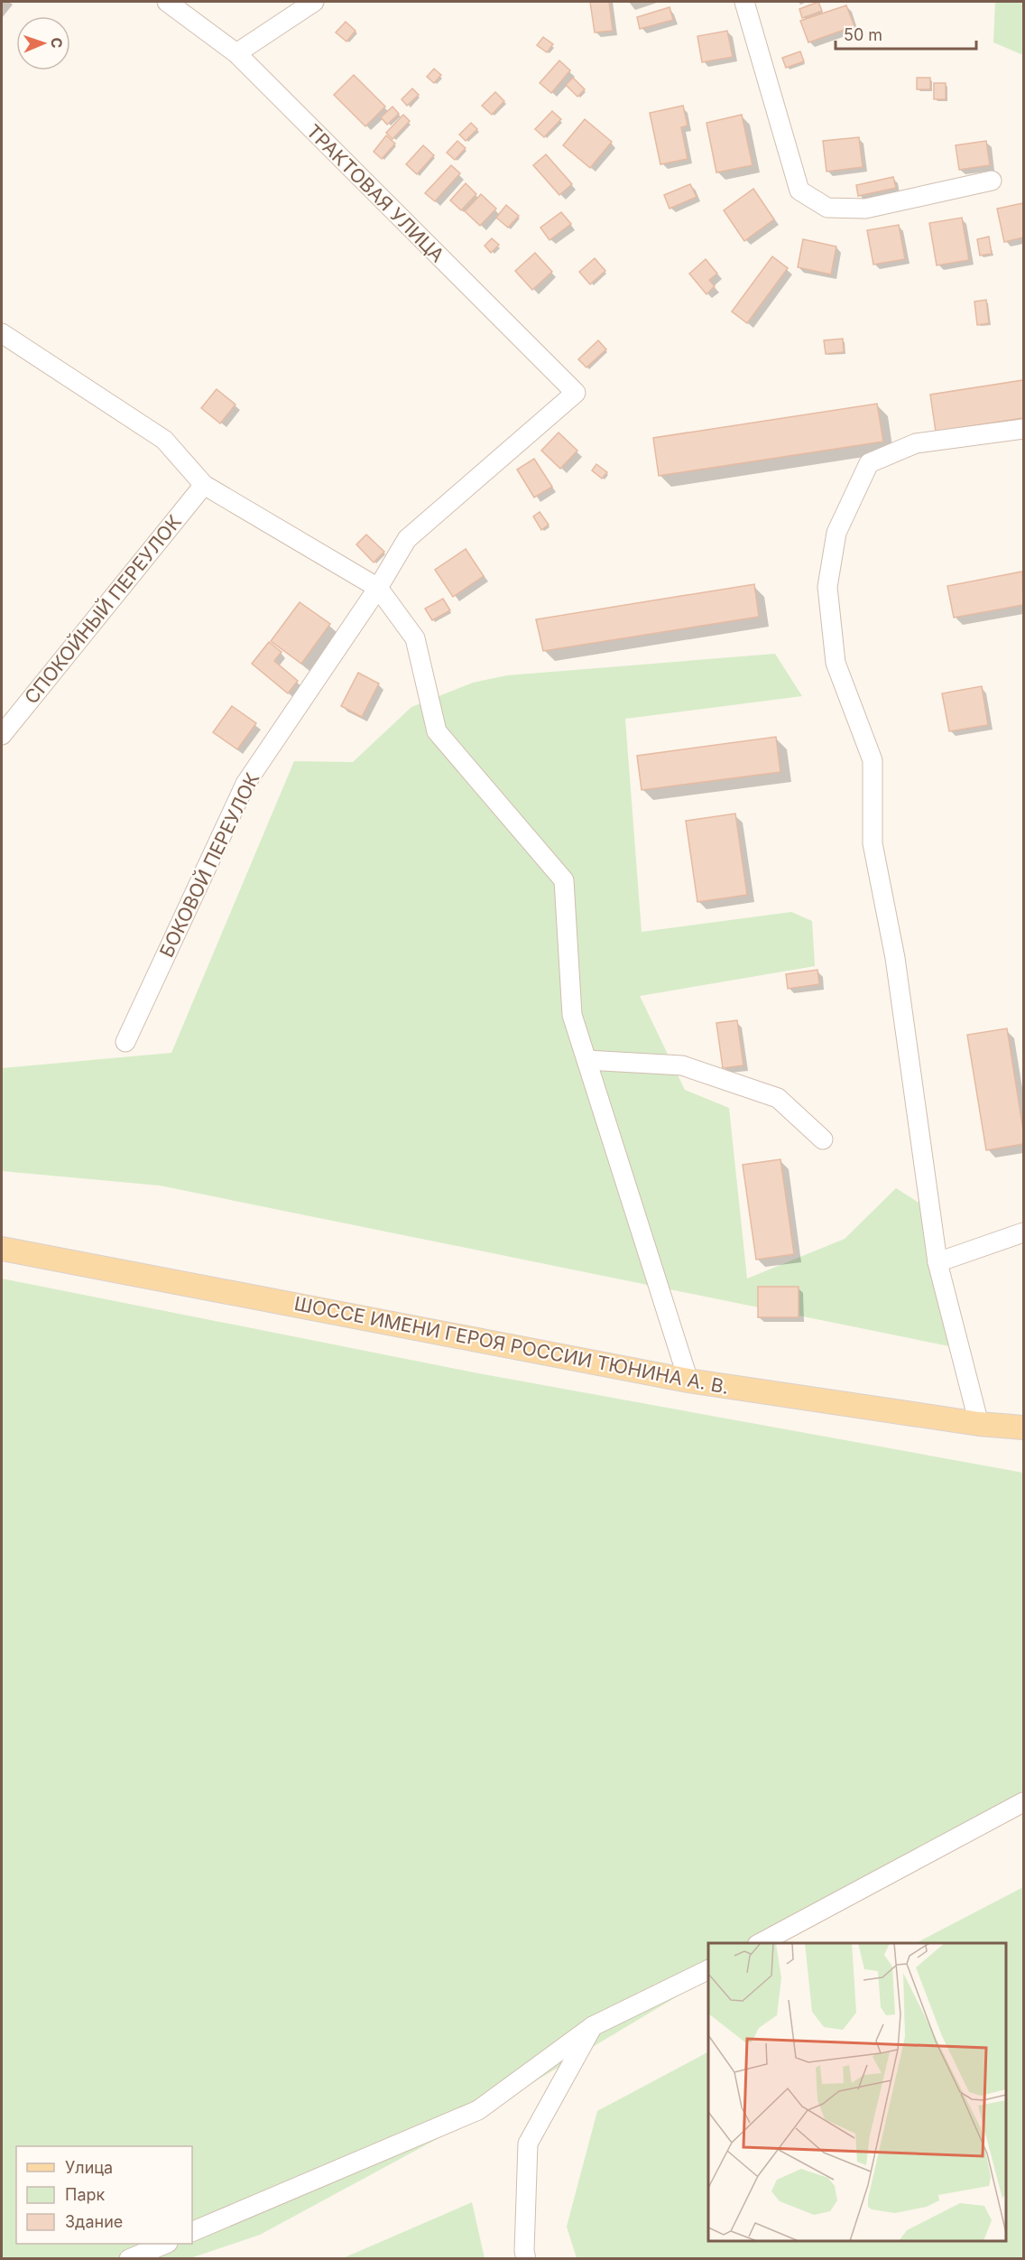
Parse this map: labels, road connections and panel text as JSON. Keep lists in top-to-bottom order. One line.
{"streets":{"main road":["ШОССЕ ИМЕНИ ГЕРОЯ РОССИИ ТЮНИНА А. В."],"street":["ТРАКТОВАЯ УЛИЦА","СПОКОЙНЫЙ ПЕРЕУЛОК","БОКОВОЙ ПЕРЕУЛОК"]},"crossings":[["ТРАКТОВАЯ УЛИЦА","БОКОВОЙ ПЕРЕУЛОК"]],"legend":["Улица","Парк","Здание"],"scale_bar":"50 m","north":"right"}
